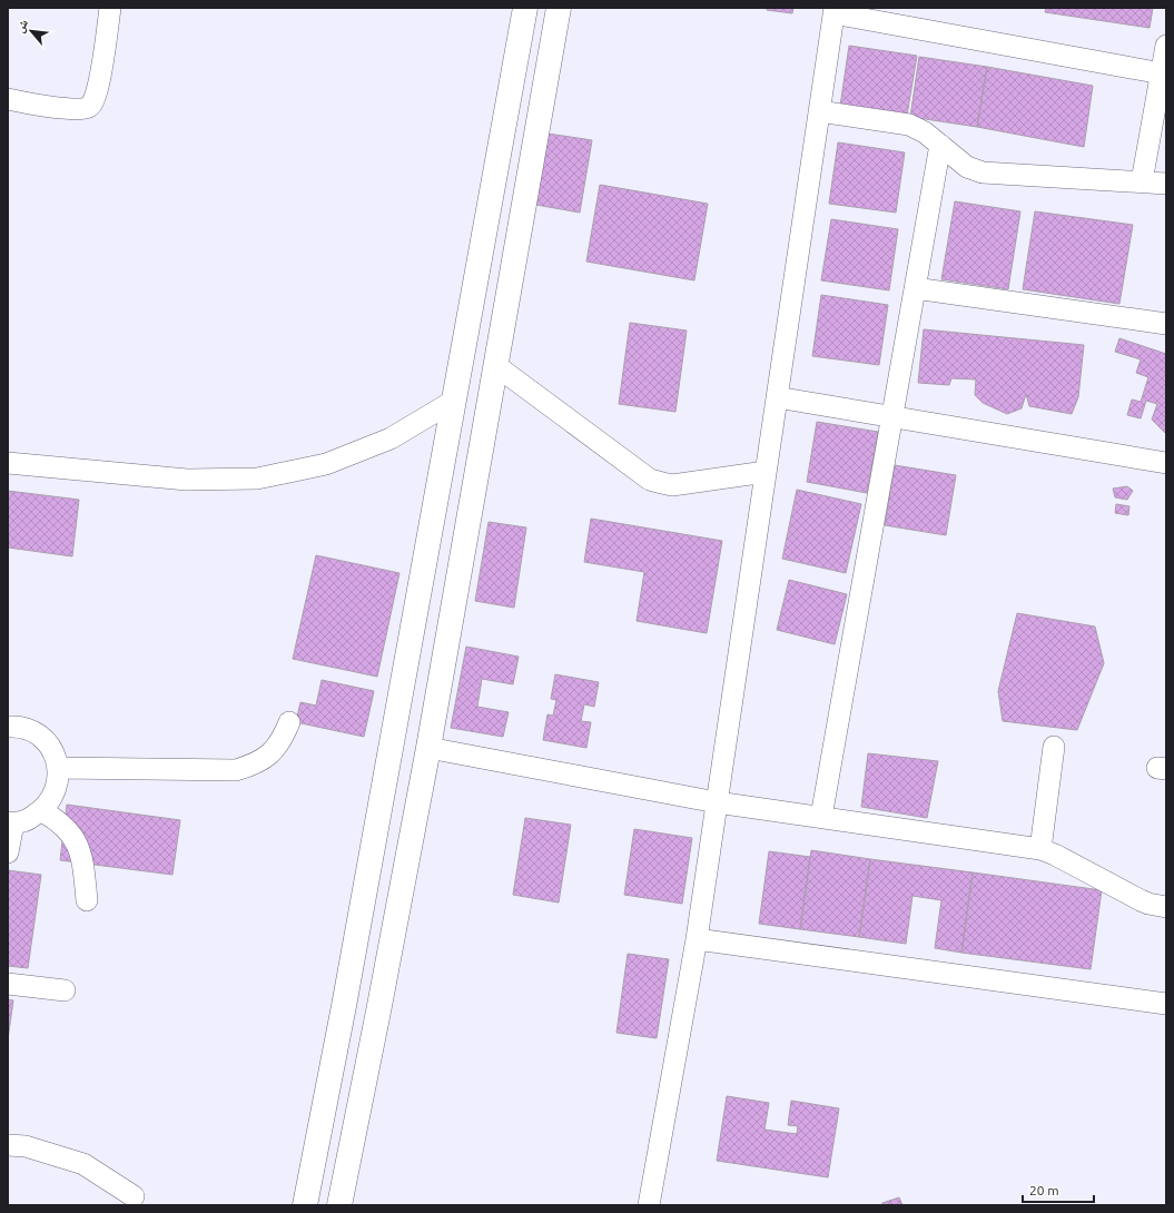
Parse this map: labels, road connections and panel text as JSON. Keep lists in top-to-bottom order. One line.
{"scale_bar":"20 m","north":"top left"}
